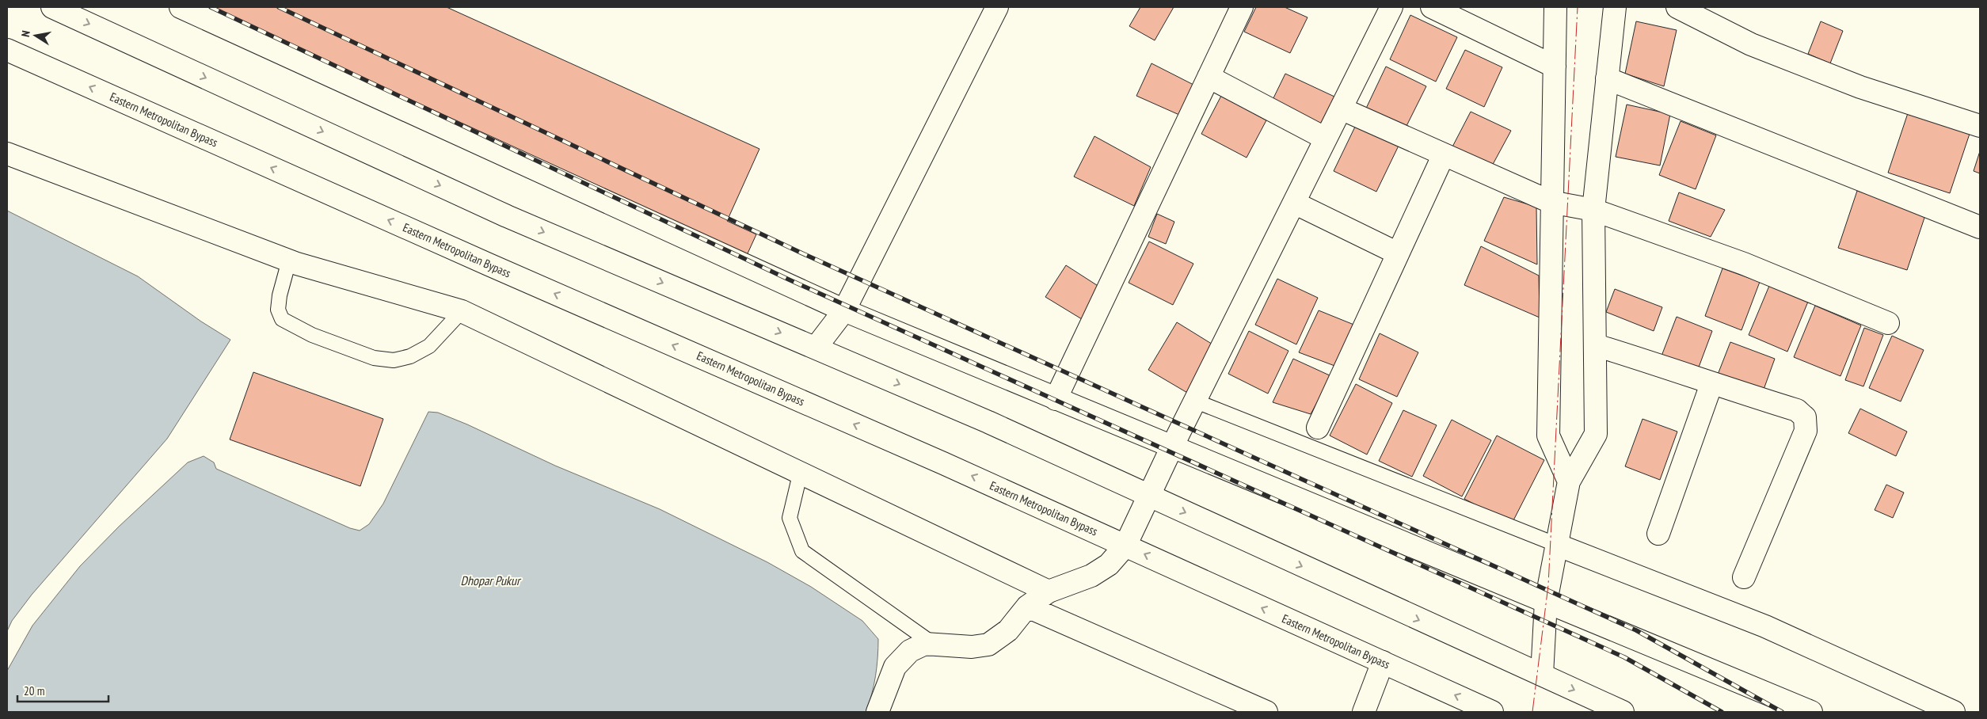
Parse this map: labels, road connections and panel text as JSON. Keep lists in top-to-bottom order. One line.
{"streets":{"street":["Eastern Metropolitan Bypass"]},"water":["Dhopar Pukur"],"scale_bar":"20 m","north":"left"}
